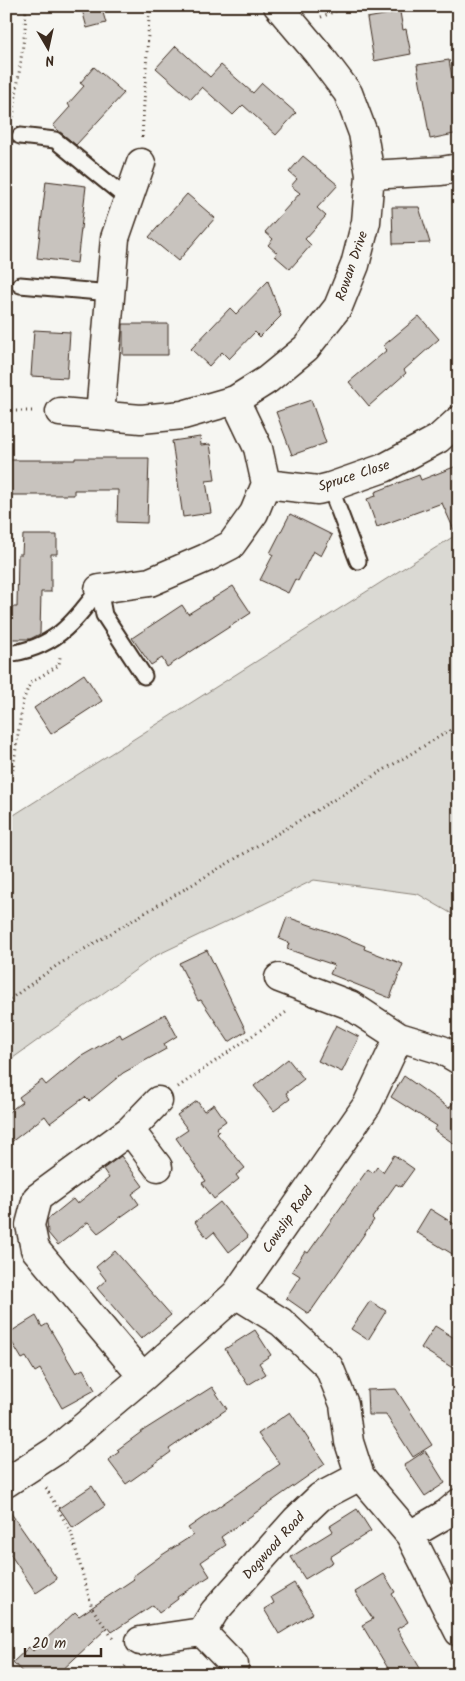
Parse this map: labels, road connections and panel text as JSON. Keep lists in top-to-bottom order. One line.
{"streets":{"street":["Rowan Drive","Spruce Close","Cowslip Road","Dogwood Road"]},"scale_bar":"20 m","north":"bottom"}
